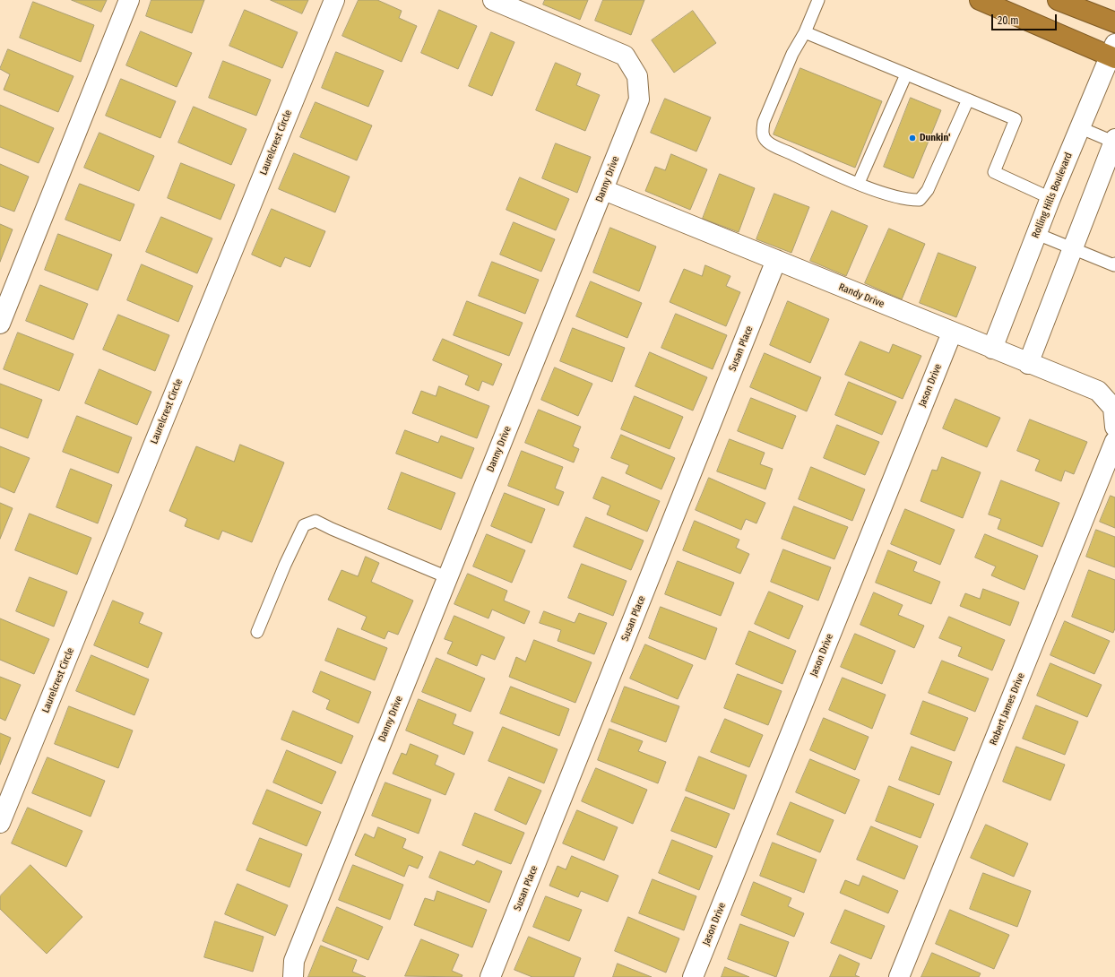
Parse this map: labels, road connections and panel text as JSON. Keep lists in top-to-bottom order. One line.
{"streets":{"street":["Laurelcrest Circle","Danny Drive","Rolling Hills Boulevard","Randy Drive","Susan Place","Jason Drive","Robert James Drive"]},"crossings":[["Danny Drive","Randy Drive"],["Rolling Hills Boulevard","Randy Drive"],["Randy Drive","Susan Place"],["Randy Drive","Jason Drive"]],"places":["Dunkin'"],"scale_bar":"20 m"}
